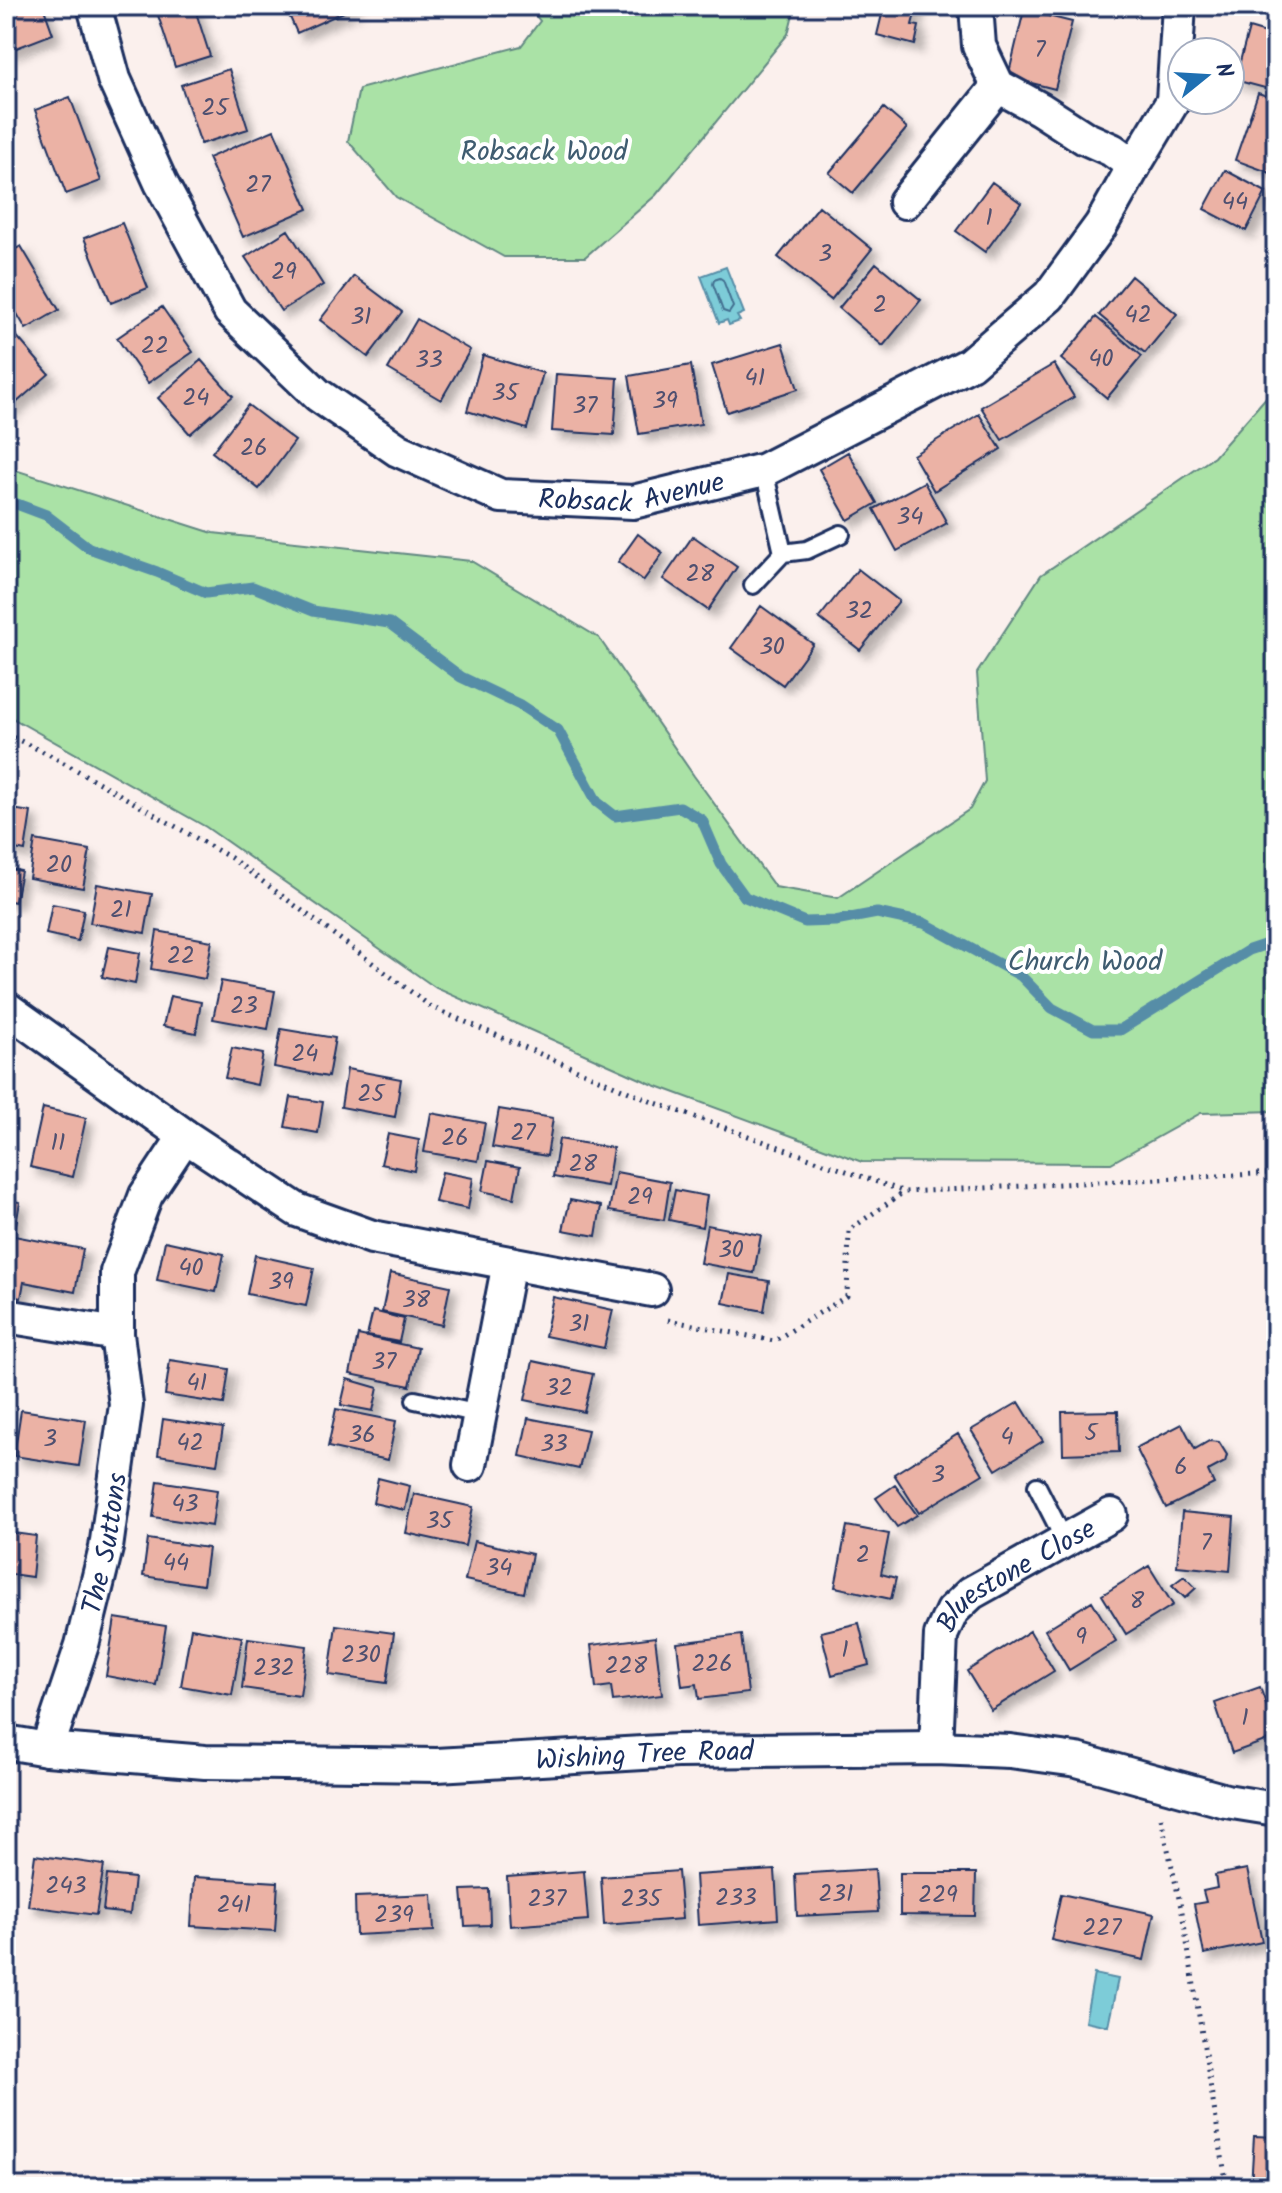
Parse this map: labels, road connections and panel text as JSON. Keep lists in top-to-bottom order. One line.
{"streets":{"street":["Robsack Avenue","The Suttons","Bluestone Close","Wishing Tree Road"]},"crossings":[["The Suttons","Wishing Tree Road"],["Bluestone Close","Wishing Tree Road"]],"parks":["Robsack Wood","Church Wood"],"house_numbers":["7","25","27","44","1","3","29","2","42","31","22","40","33","41","35","24","39","37","26","34","28","32","30","20","21","22","23","24","25","27","26","11","28","29","30","40","39","38","31","37","41","32","5","36","4","3","42","33","6","3","43","35","7","2","44","34","8","9","1","230","226","228","232","1","243","231","229","233","237","235","241","239","227"],"north":"right"}
